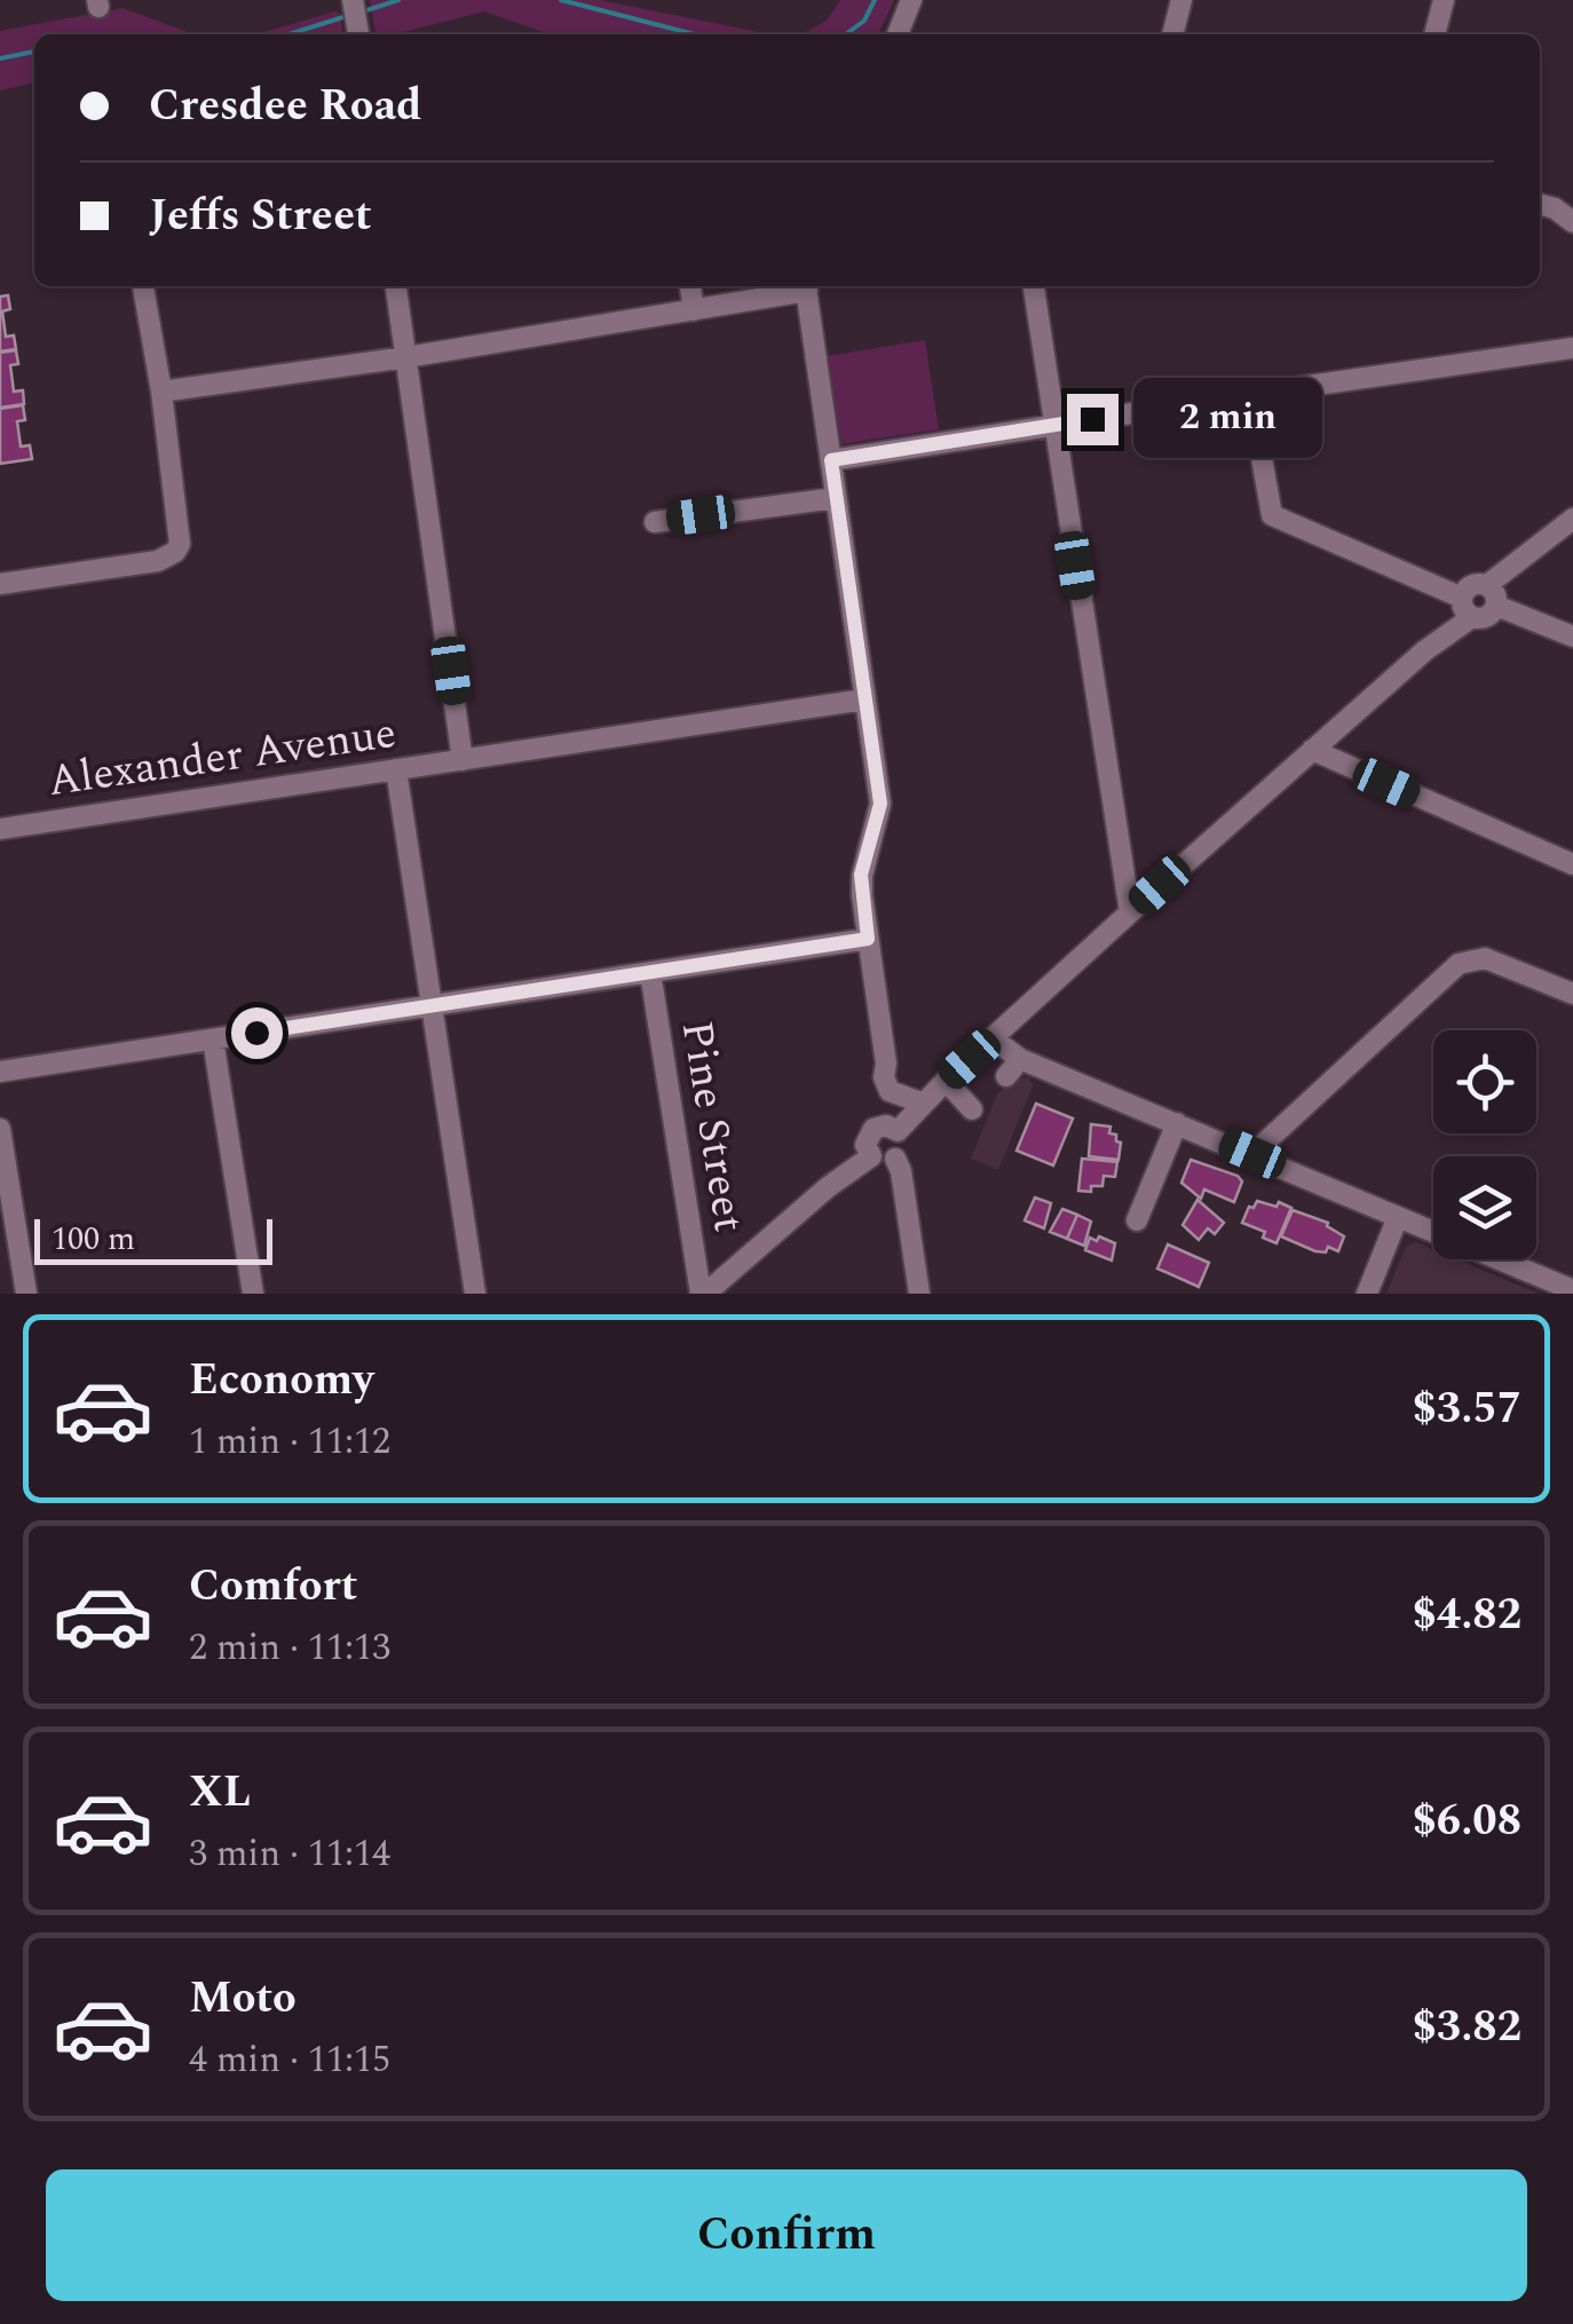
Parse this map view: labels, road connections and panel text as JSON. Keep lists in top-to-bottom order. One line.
{"streets":{"street":["Alexander Avenue","Pine Street"]},"scale_bar":"100 m","page":{"banner":["Cresdee Road","Jeffs Street"],"bubble":"2 min","scale":"100 m","list":[{"name":"Economy","note":"1 min · 11:12","value":"$3.57"},{"name":"Comfort","note":"2 min · 11:13","value":"$4.82"},{"name":"XL","note":"3 min · 11:14","value":"$6.08"},{"name":"Moto","note":"4 min · 11:15","value":"$3.82"}],"buttons":"Confirm"}}
